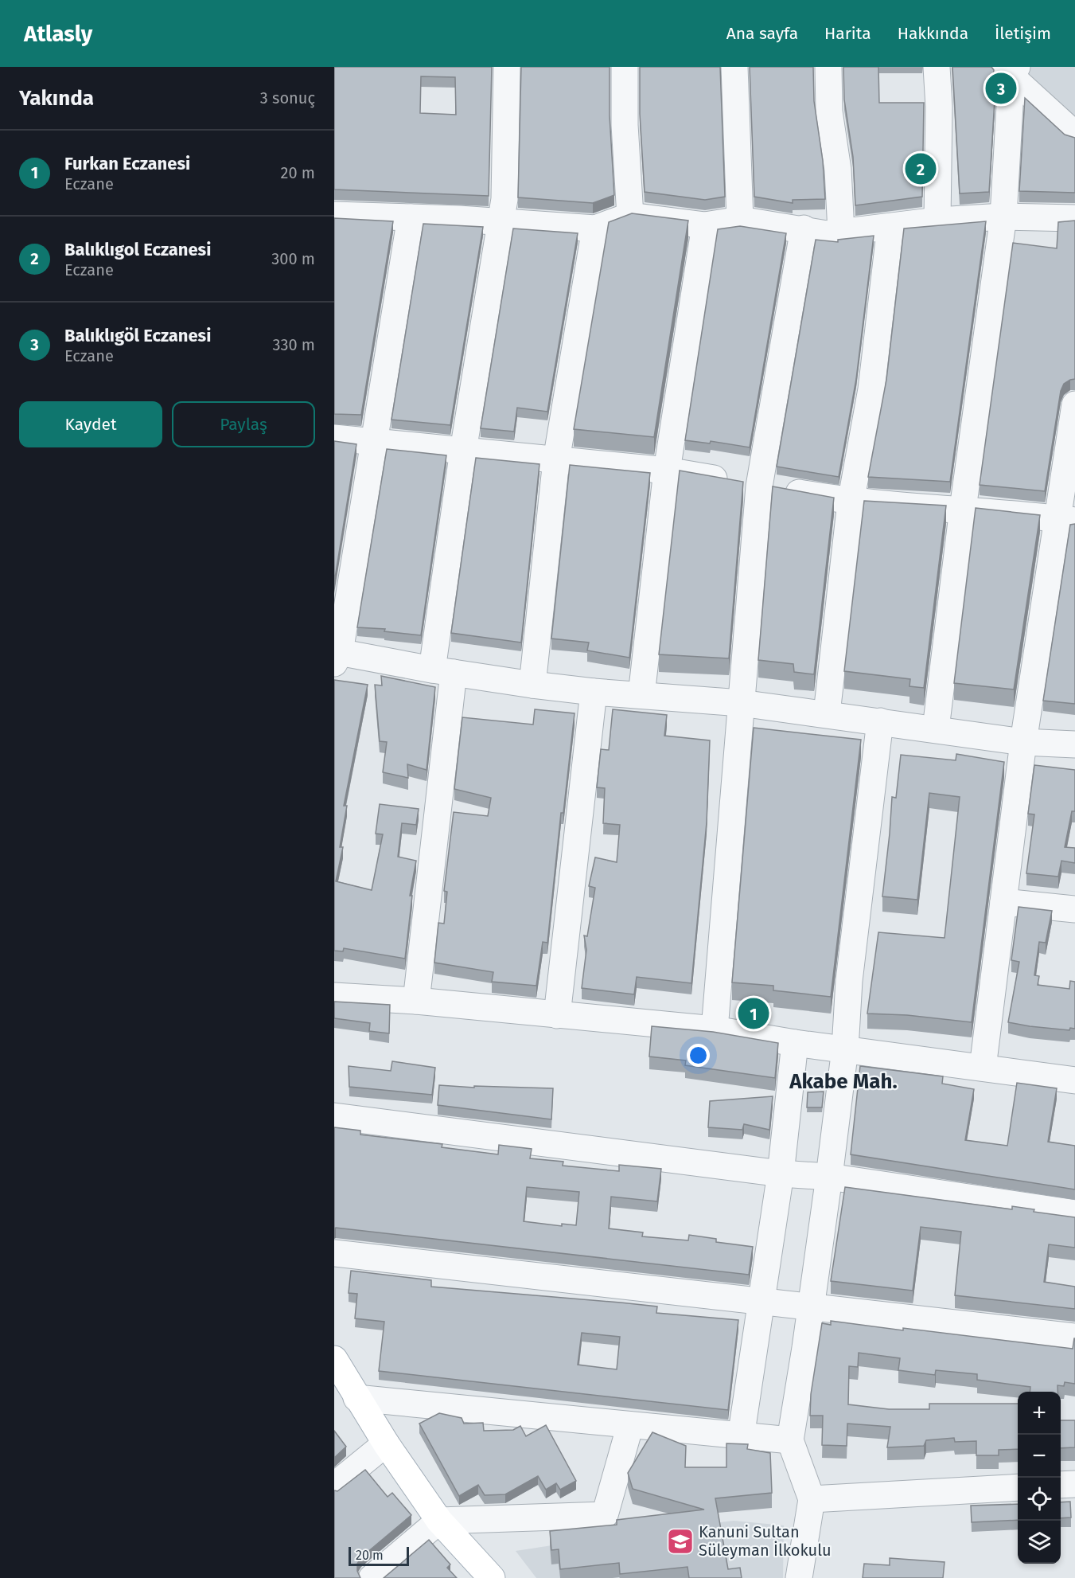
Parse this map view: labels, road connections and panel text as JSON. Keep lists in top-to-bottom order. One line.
{"districts":["Akabe Mah."],"places":{"school or university":["Kanuni Sultan Süleyman İlkokulu"]},"scale_bar":"20 m","page":{"header":"Atlasly","nav":["Ana sayfa","Harita","Hakkında","İletişim"],"heading":["Yakında","3 sonuç"],"pins":["3","2","1"],"list":[{"mark":"1","name":"Furkan Eczanesi","note":"Eczane","value":"20 m"},{"mark":"2","name":"Balıklıgol Eczanesi","note":"Eczane","value":"300 m"},{"mark":"3","name":"Balıklıgöl Eczanesi","note":"Eczane","value":"330 m"}],"buttons":["Kaydet","Paylaş"],"map_buttons":["+","−"],"scale":"20 m"}}
